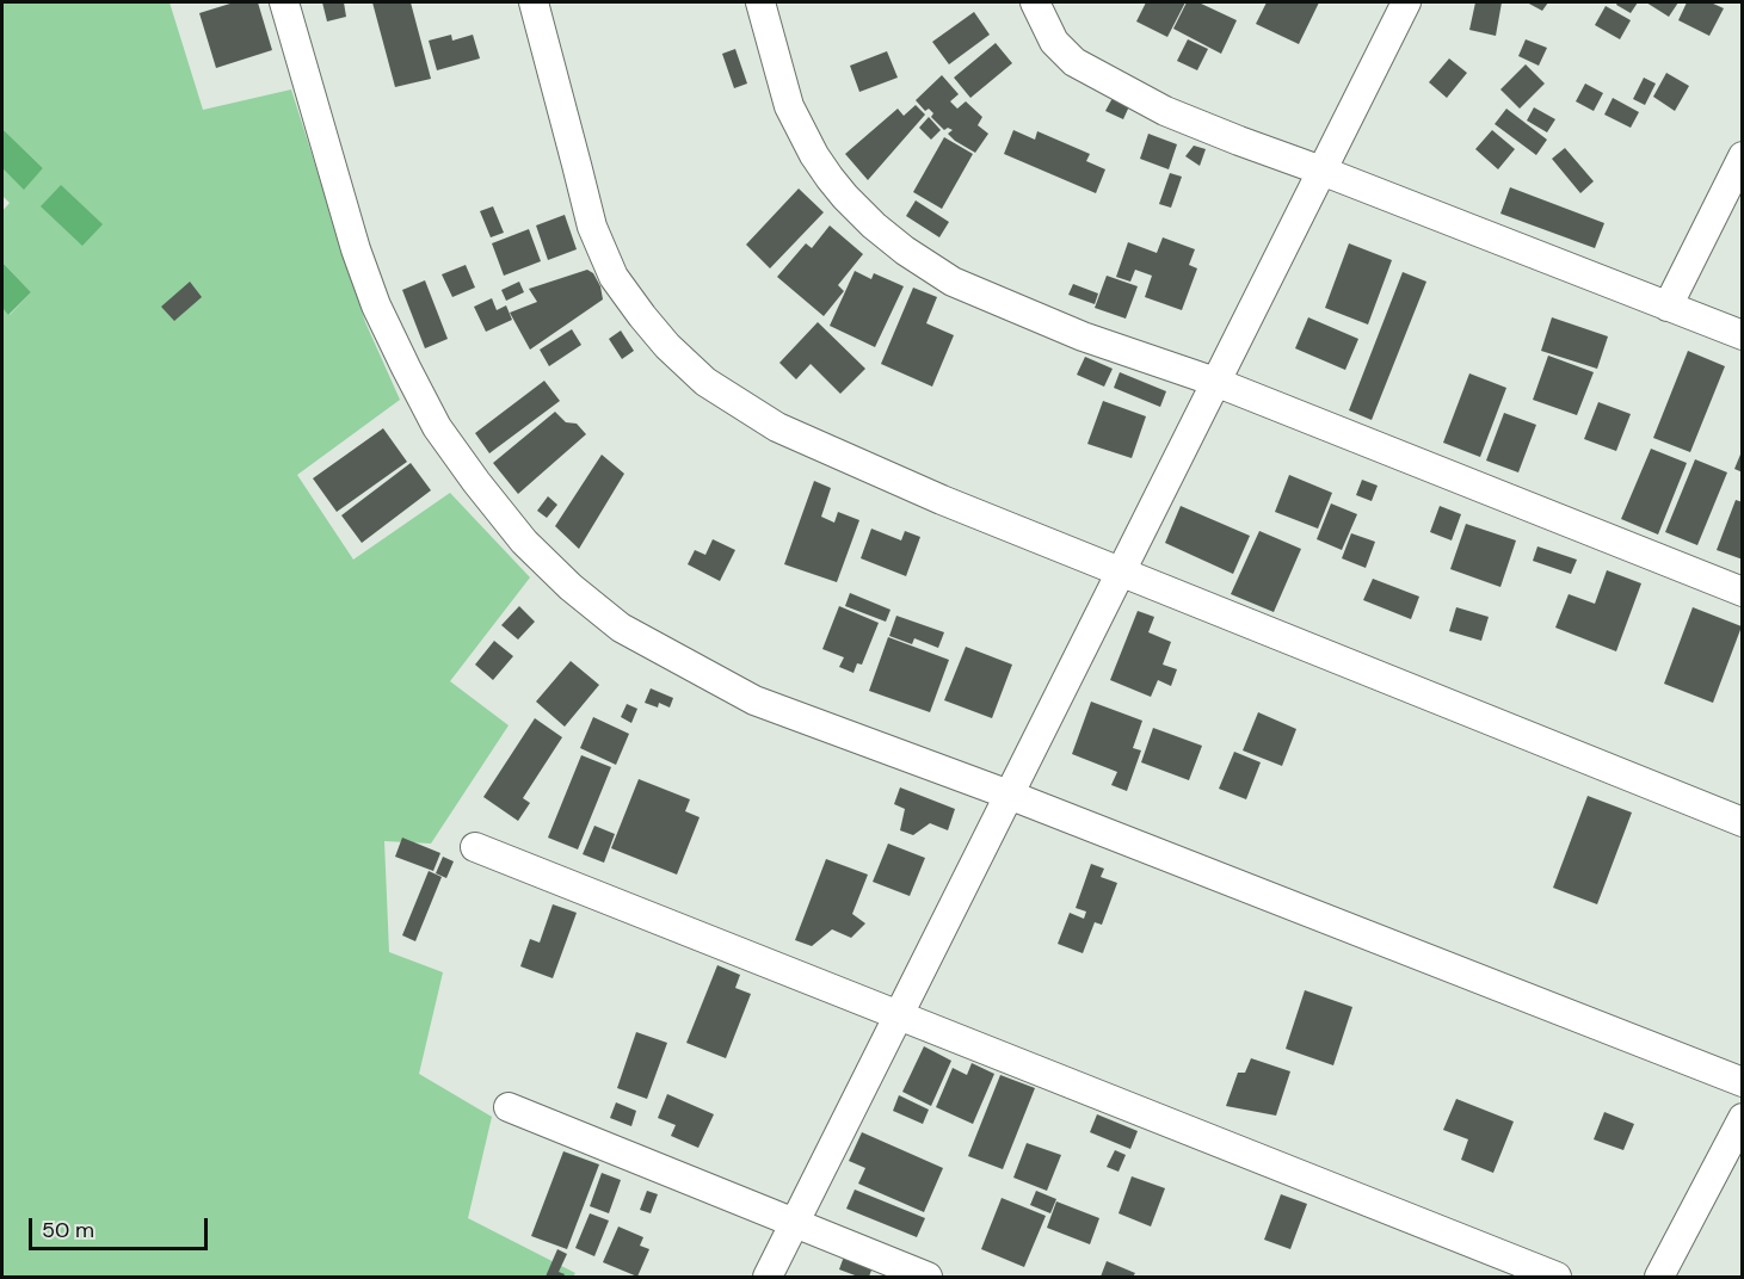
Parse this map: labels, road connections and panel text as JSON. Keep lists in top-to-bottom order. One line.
{"scale_bar":"50 m"}
